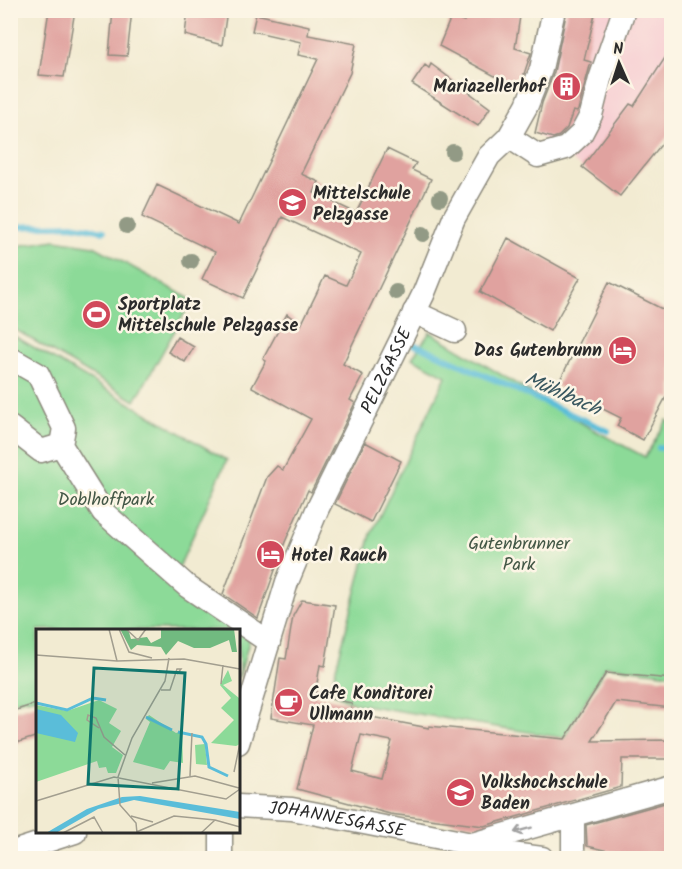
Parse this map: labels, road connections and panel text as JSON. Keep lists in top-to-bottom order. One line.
{"streets":{"street":["PELZGASSE","JOHANNESGASSE"]},"water":["Mühlbach"],"parks":["Doblhoffpark","Gutenbrunner Park"],"places":{"building":["Mariazellerhof"],"school or university":["Mittelschule Pelzgasse","Volkshochschule Baden"],"sports":["Sportplatz Mittelschule Pelzgasse"],"hotel":["Das Gutenbrunn","Hotel Rauch"],"cafe":["Cafe Konditorei Ullmann"]},"north":"top"}
